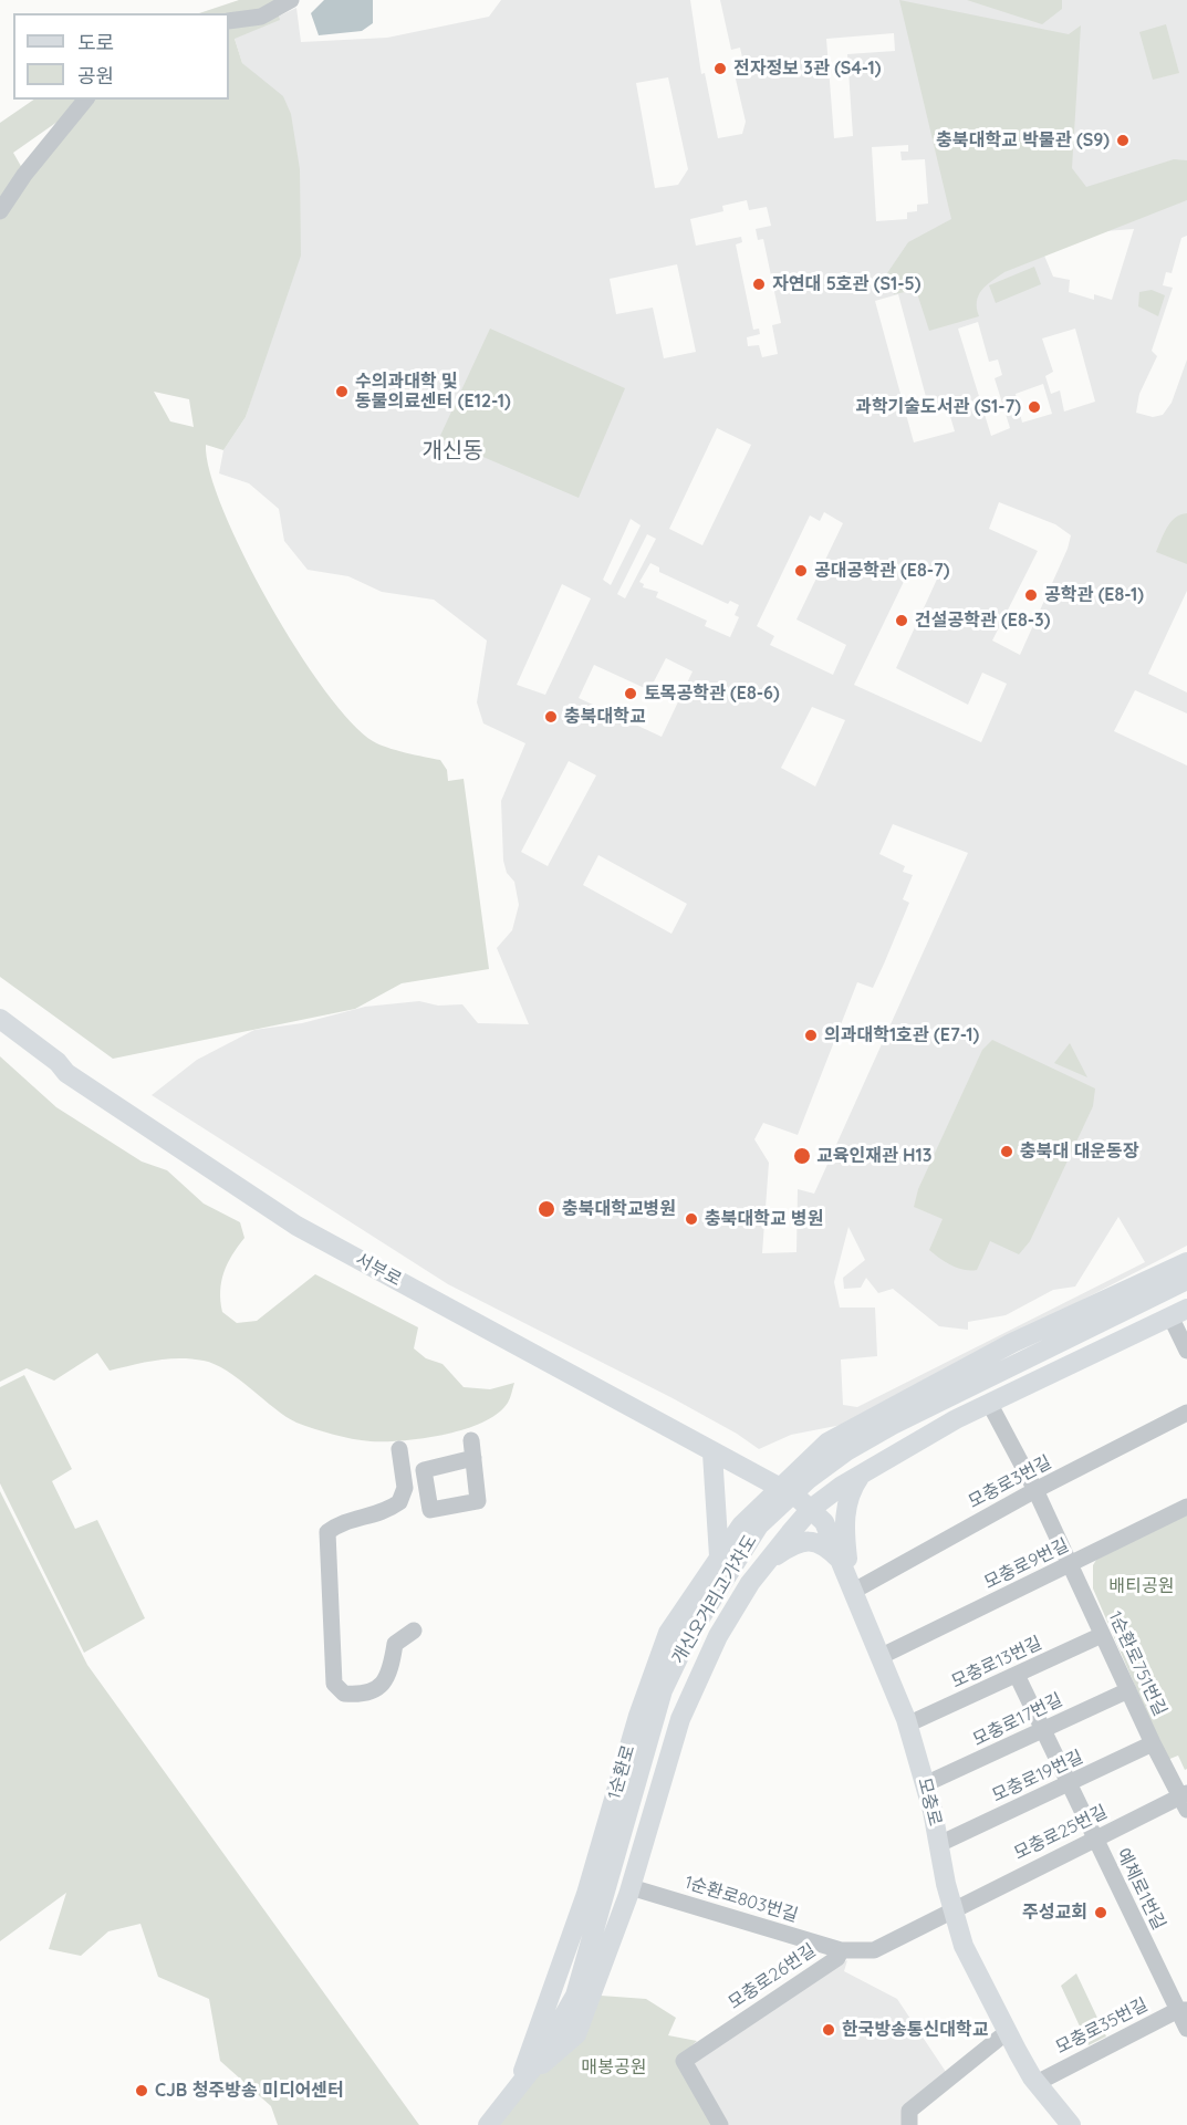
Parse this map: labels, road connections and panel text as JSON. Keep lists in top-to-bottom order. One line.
{"streets":{"main road":["서부로","개신오거리고가차도","1순환로","모충로"],"street":["모충로3번길","모충로9번길","모충로13번길","1순환로751번길","모충로17번길","모충로19번길","모충로25번길","예체로1번길","1순환로803번길","모충로26번길","모충로35번길"]},"crossings":[["서부로","1순환로"],["서부로","모충로"],["모충로3번길","1순환로751번길"],["모충로3번길","모충로"],["모충로9번길","1순환로751번길"],["모충로9번길","모충로"],["개신오거리고가차도","1순환로"],["모충로13번길","1순환로751번길"],["모충로13번길","모충로"],["모충로13번길","예체로1번길"],["1순환로751번길","모충로17번길"],["1순환로751번길","모충로19번길"],["1순환로751번길","모충로25번길"],["모충로17번길","모충로"],["모충로17번길","예체로1번길"],["1순환로","모충로"],["모충로19번길","모충로"],["모충로19번길","예체로1번길"],["모충로","모충로25번길"],["모충로","모충로26번길"],["모충로","모충로35번길"],["모충로25번길","예체로1번길"],["모충로25번길","모충로26번길"],["예체로1번길","모충로35번길"],["1순환로803번길","모충로26번길"]],"districts":["개신동"],"parks":["배티공원","매봉공원"],"places":["전자정보 3관 (S4-1)","충북대학교 박물관 (S9)","자연대 5호관 (S1-5)","수의과대학 및 동물의료센터 (E12-1)","과학기술도서관 (S1-7)","공대공학관 (E8-7)","공학관 (E8-1)","건설공학관 (E8-3)","토목공학관 (E8-6)","충북대학교","의과대학1호관 (E7-1)","충북대 대운동장","교육인재관 H13","충북대학교병원","충북대학교 병원","주성교회","한국방송통신대학교","CJB 청주방송 미디어센터"],"legend":["도로","공원"]}
